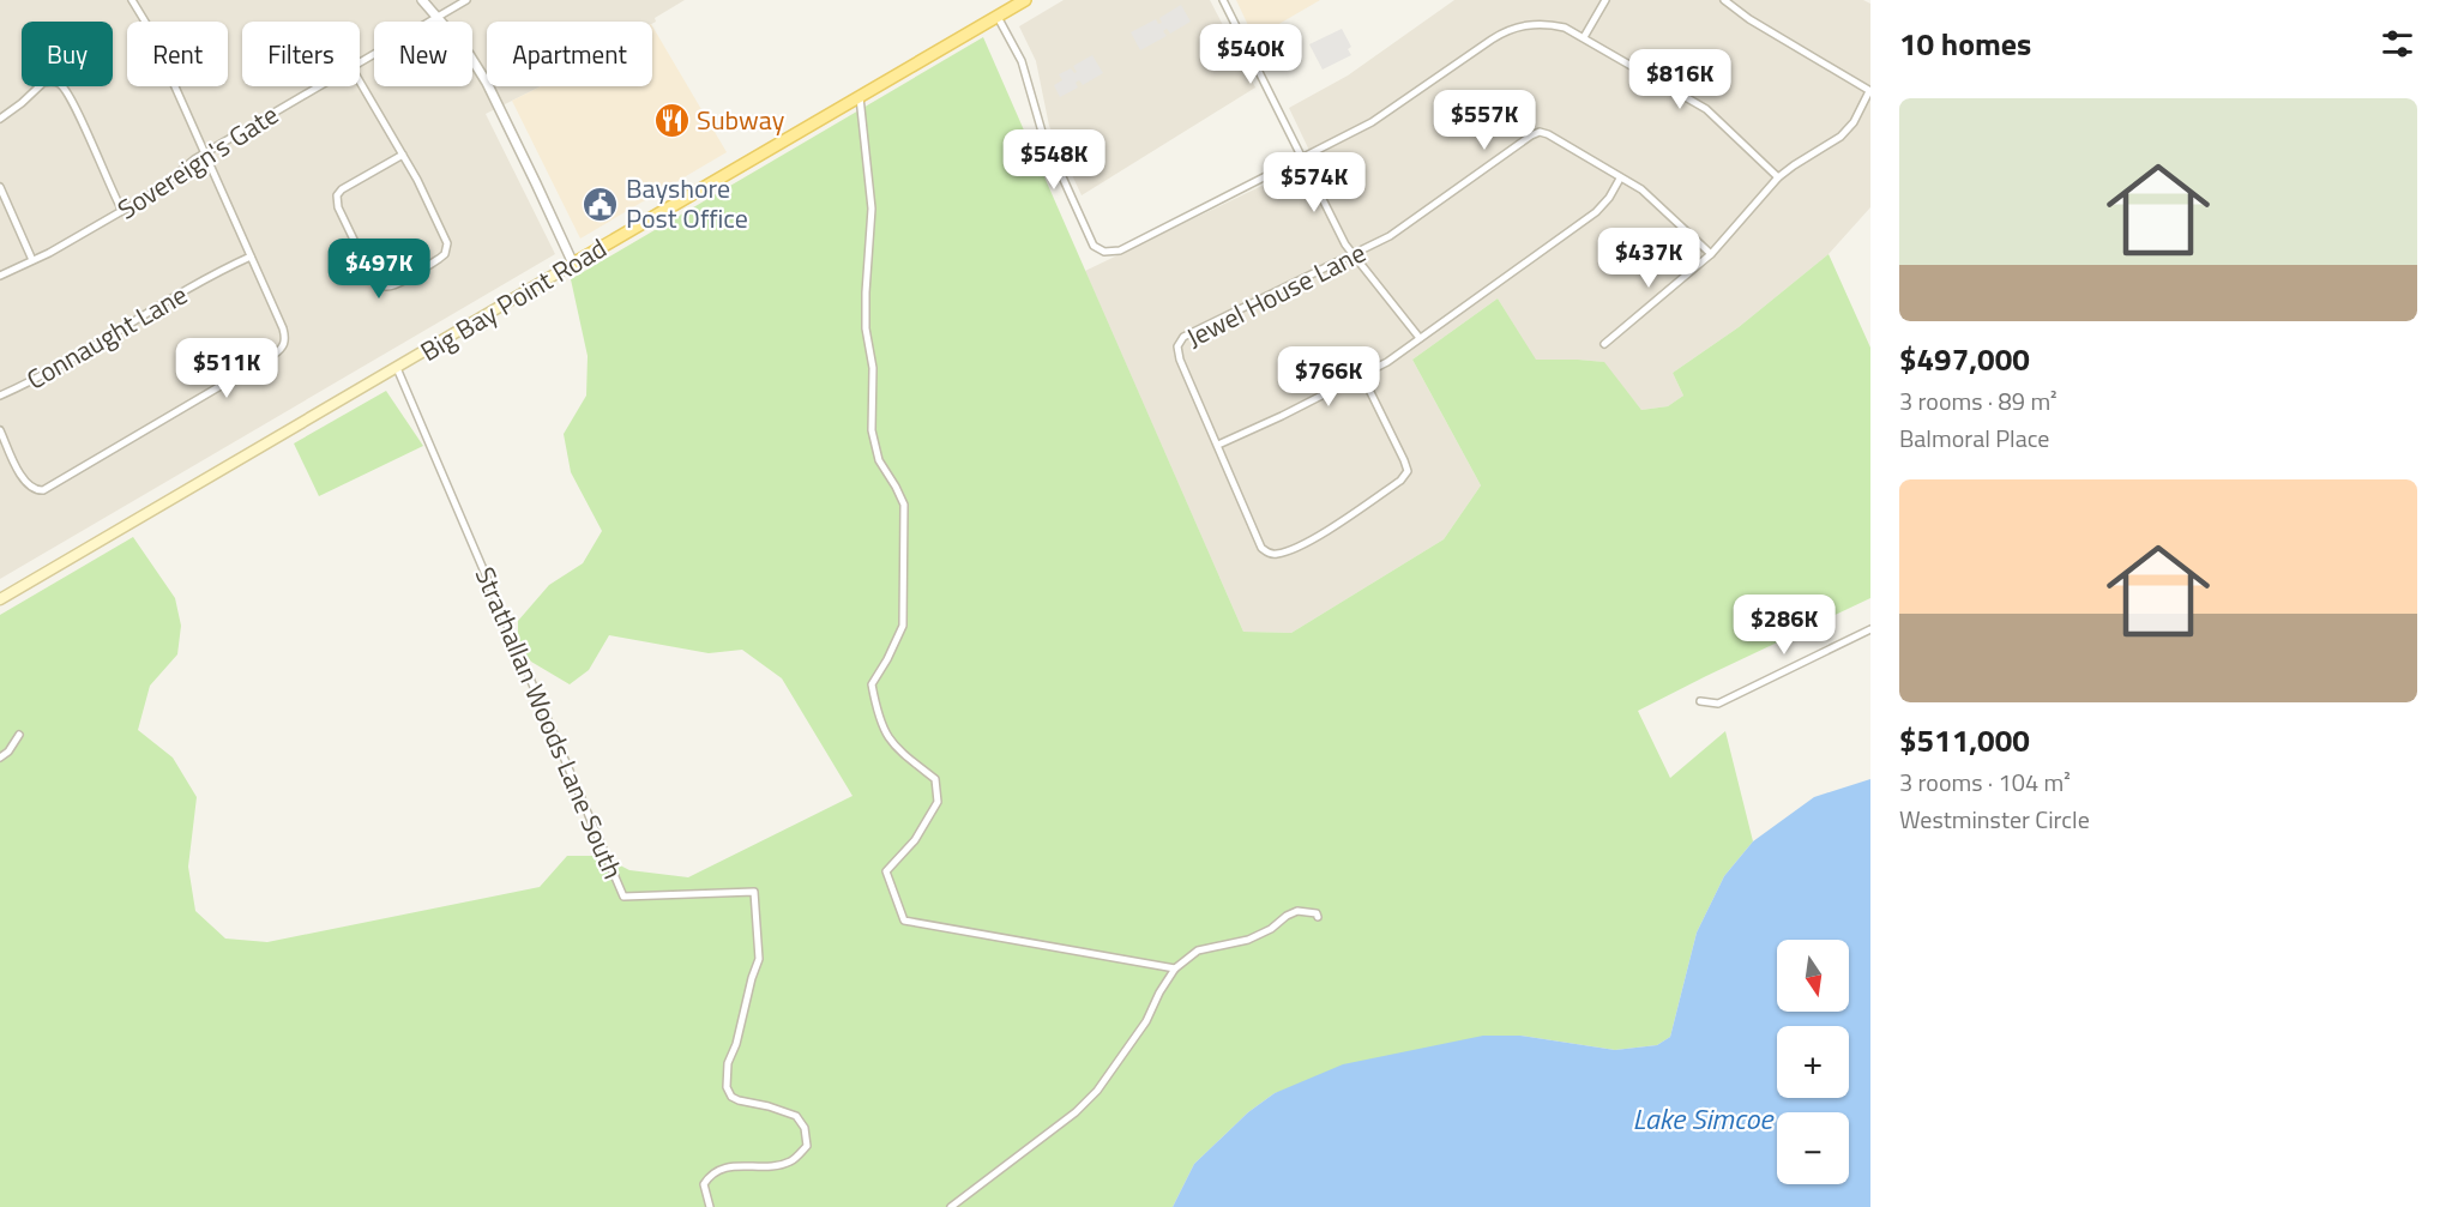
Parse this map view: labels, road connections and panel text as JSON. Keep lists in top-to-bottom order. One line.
{"streets":{"main road":["Big Bay Point Road"],"street":["Sovereign's Gate","Jewel House Lane","Connaught Lane","Strathallan Woods Lane South"]},"crossings":[["Big Bay Point Road","Strathallan Woods Lane South"]],"water":["Lake Simcoe"],"places":{"restaurant":["Subway"],"public building":["Bayshore Post Office"]},"north":"bottom","page":{"heading":"10 homes","chip":["Buy","Rent","Filters","New","Apartment"],"price":["$540K","$816K","$557K","$548K","$574K","$437K","$497K","$511K","$766K","$286K"],"list":[{"name":"$497,000","note":"3 rooms · 89 m² · Balmoral Place"},{"name":"$511,000","note":"3 rooms · 104 m² · Westminster Circle"}],"map_buttons":["+","−"]}}
